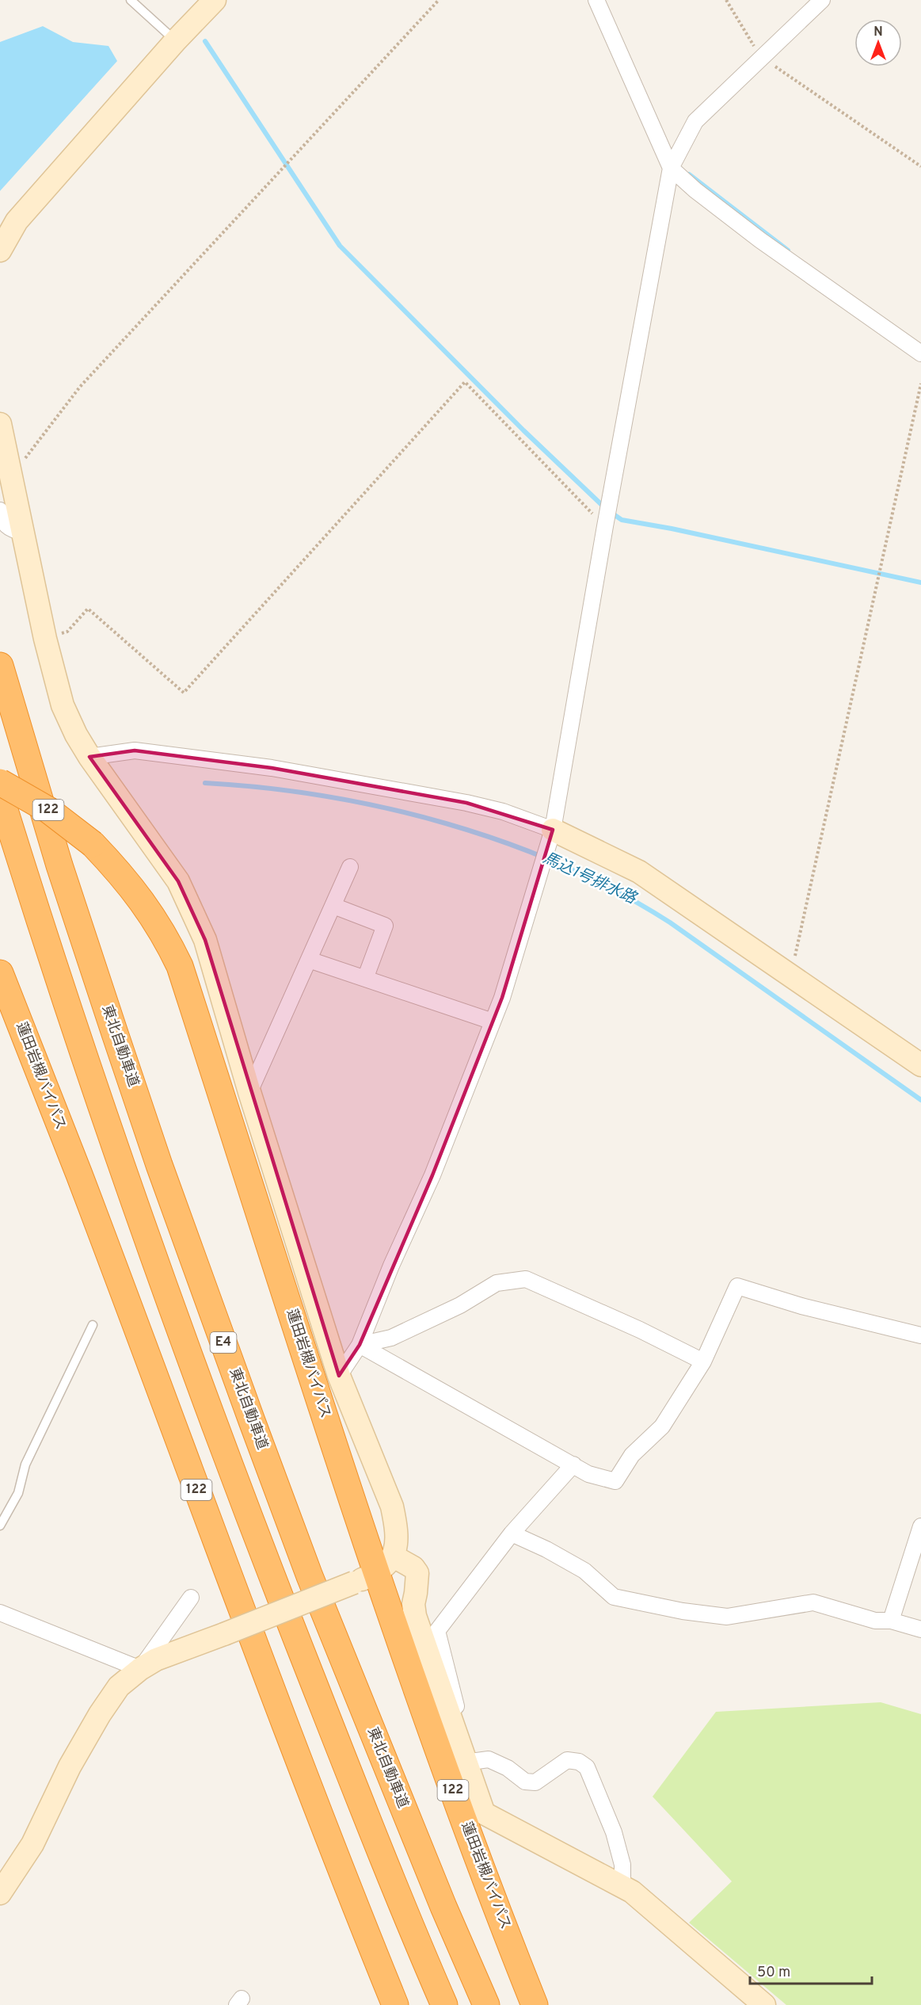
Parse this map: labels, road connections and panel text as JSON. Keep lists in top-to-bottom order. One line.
{"streets":{"highway":["122","東北自動車道","蓮田岩槻バイパス","E4"]},"water":["馬込1号排水路"],"scale_bar":"50 m","north":"top"}
